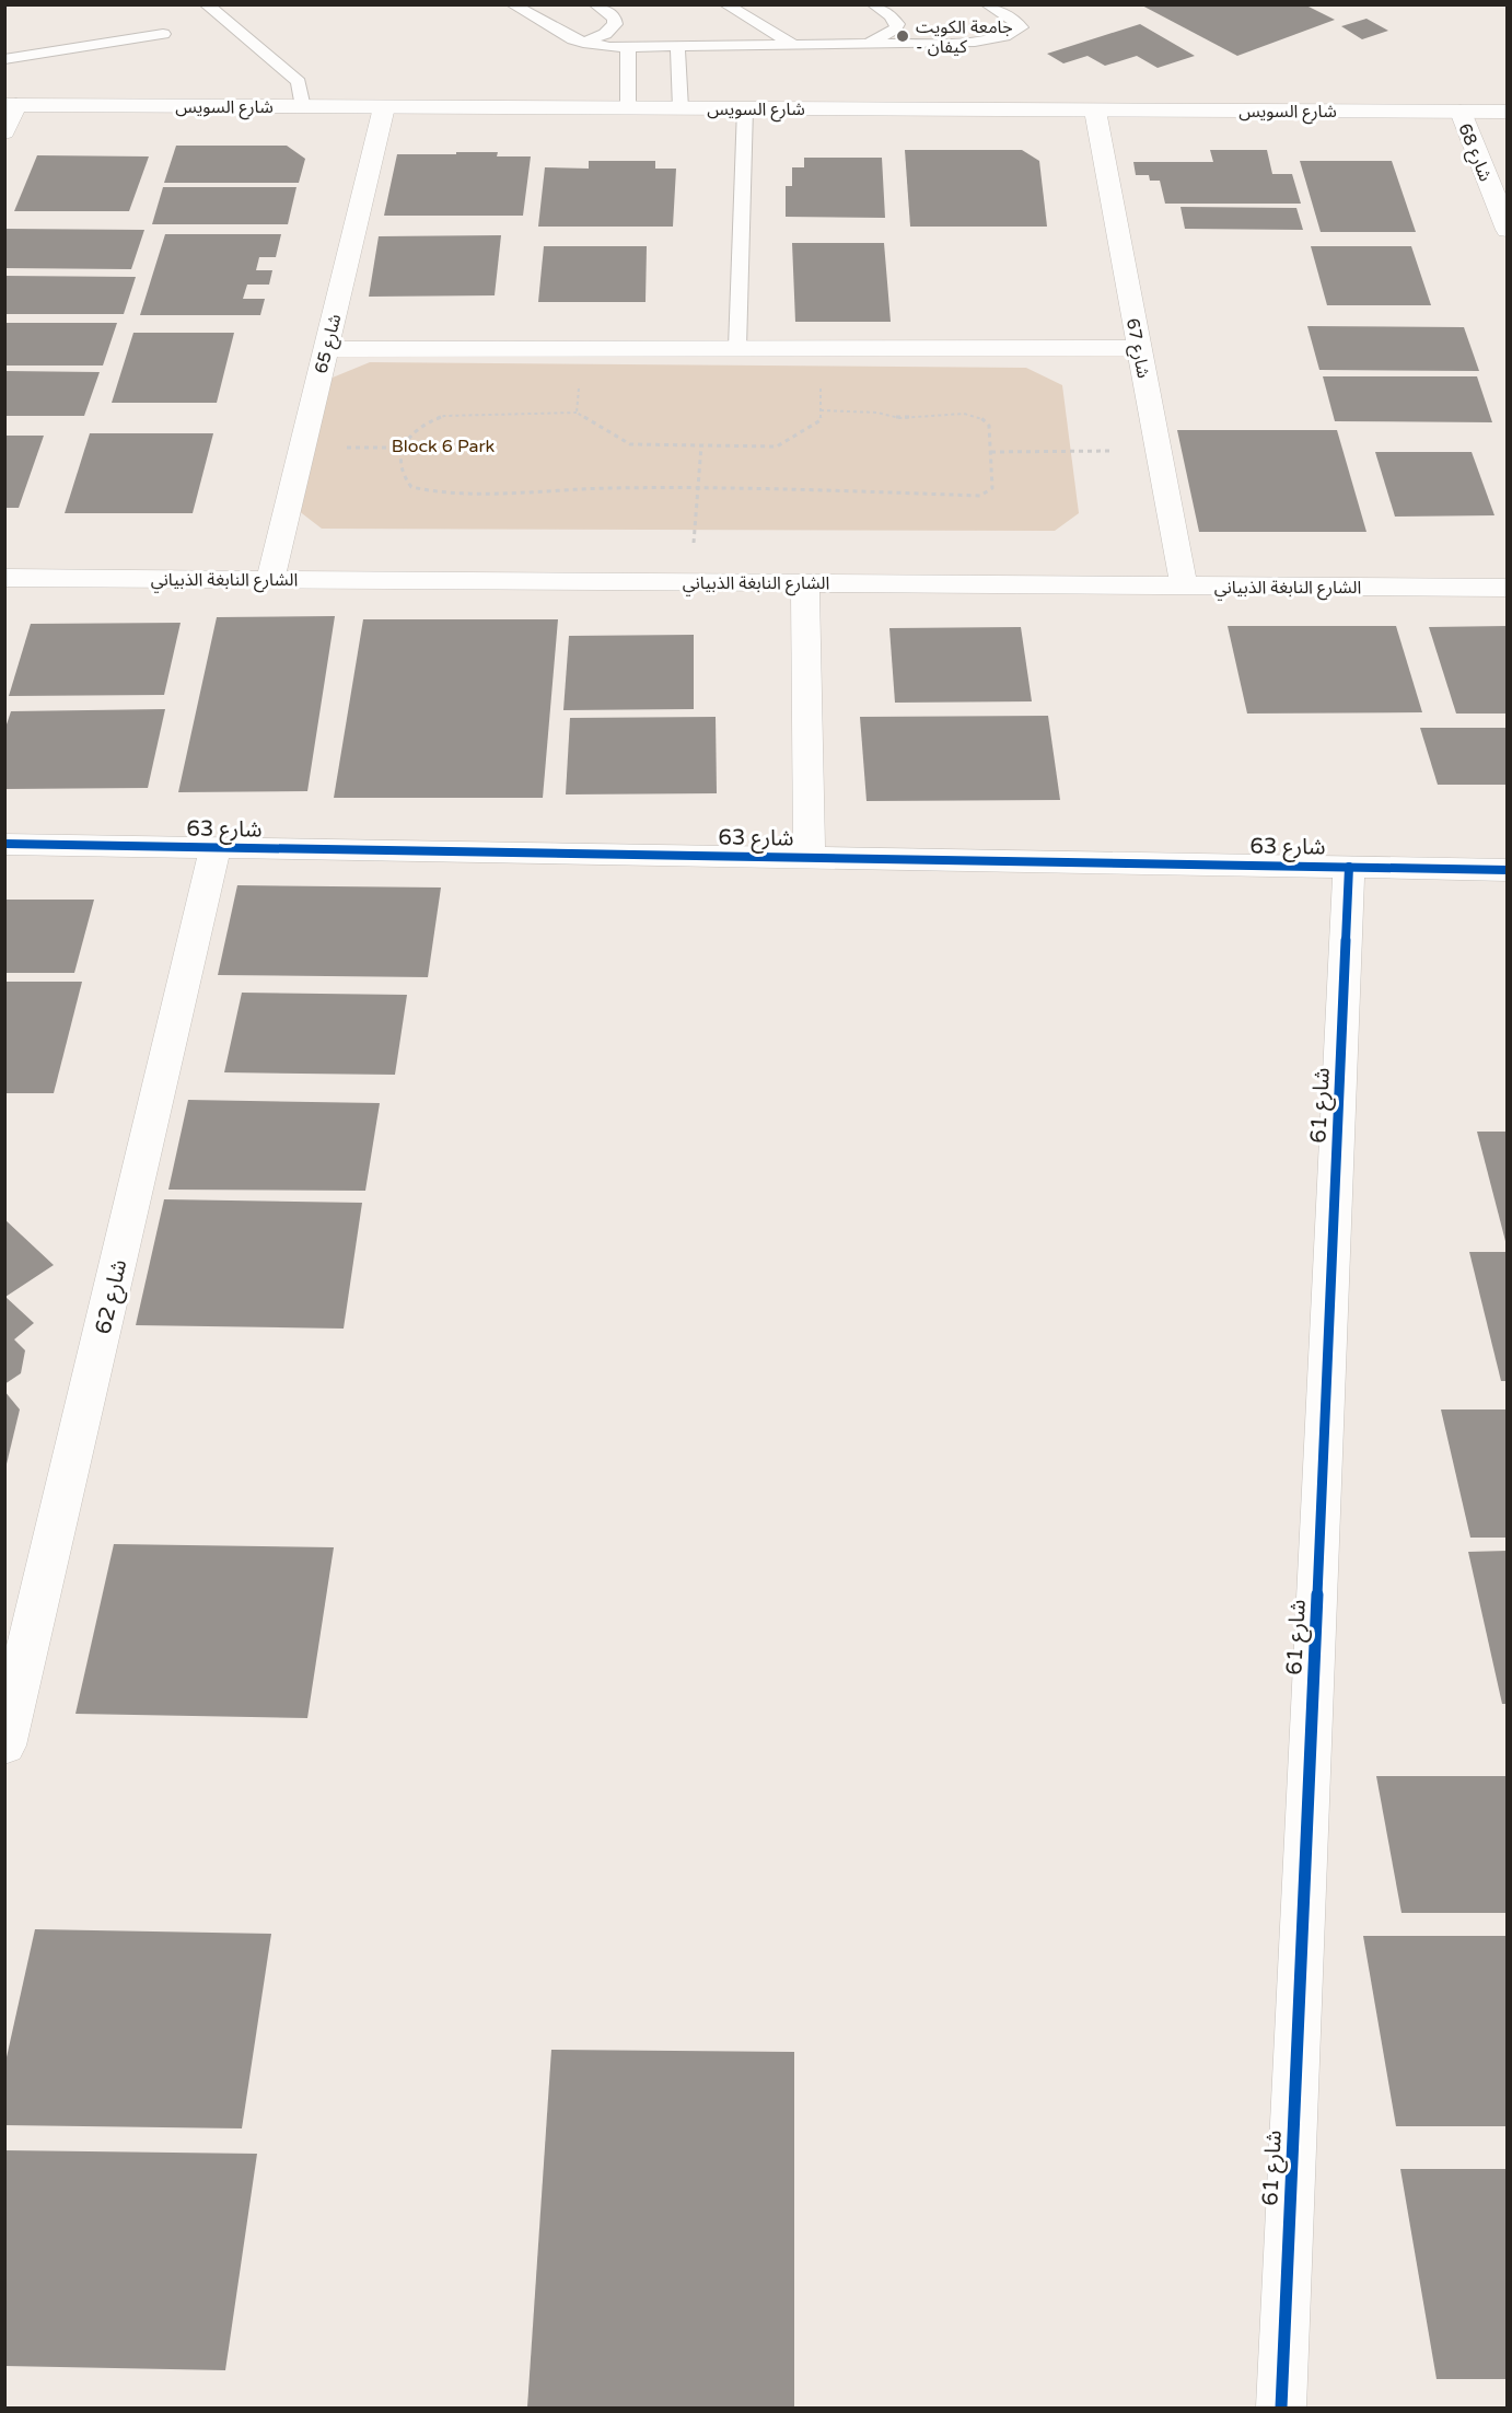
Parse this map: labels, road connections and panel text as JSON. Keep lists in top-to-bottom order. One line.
{"streets":{"street":["شارع السويس","شارع 68","شارع 65","شارع 67","الشارع النابغة الذبياني","شارع 63","شارع 61","شارع 62"]},"crossings":[["شارع السويس","شارع 68"],["شارع السويس","شارع 65"],["شارع السويس","شارع 67"],["شارع 65","الشارع النابغة الذبياني"],["شارع 67","الشارع النابغة الذبياني"],["الشارع النابغة الذبياني","شارع 63"],["شارع 63","شارع 61"],["شارع 63","شارع 62"]],"parks":["Block 6 Park"],"places":["جامعة الكويت - كيفان"]}
